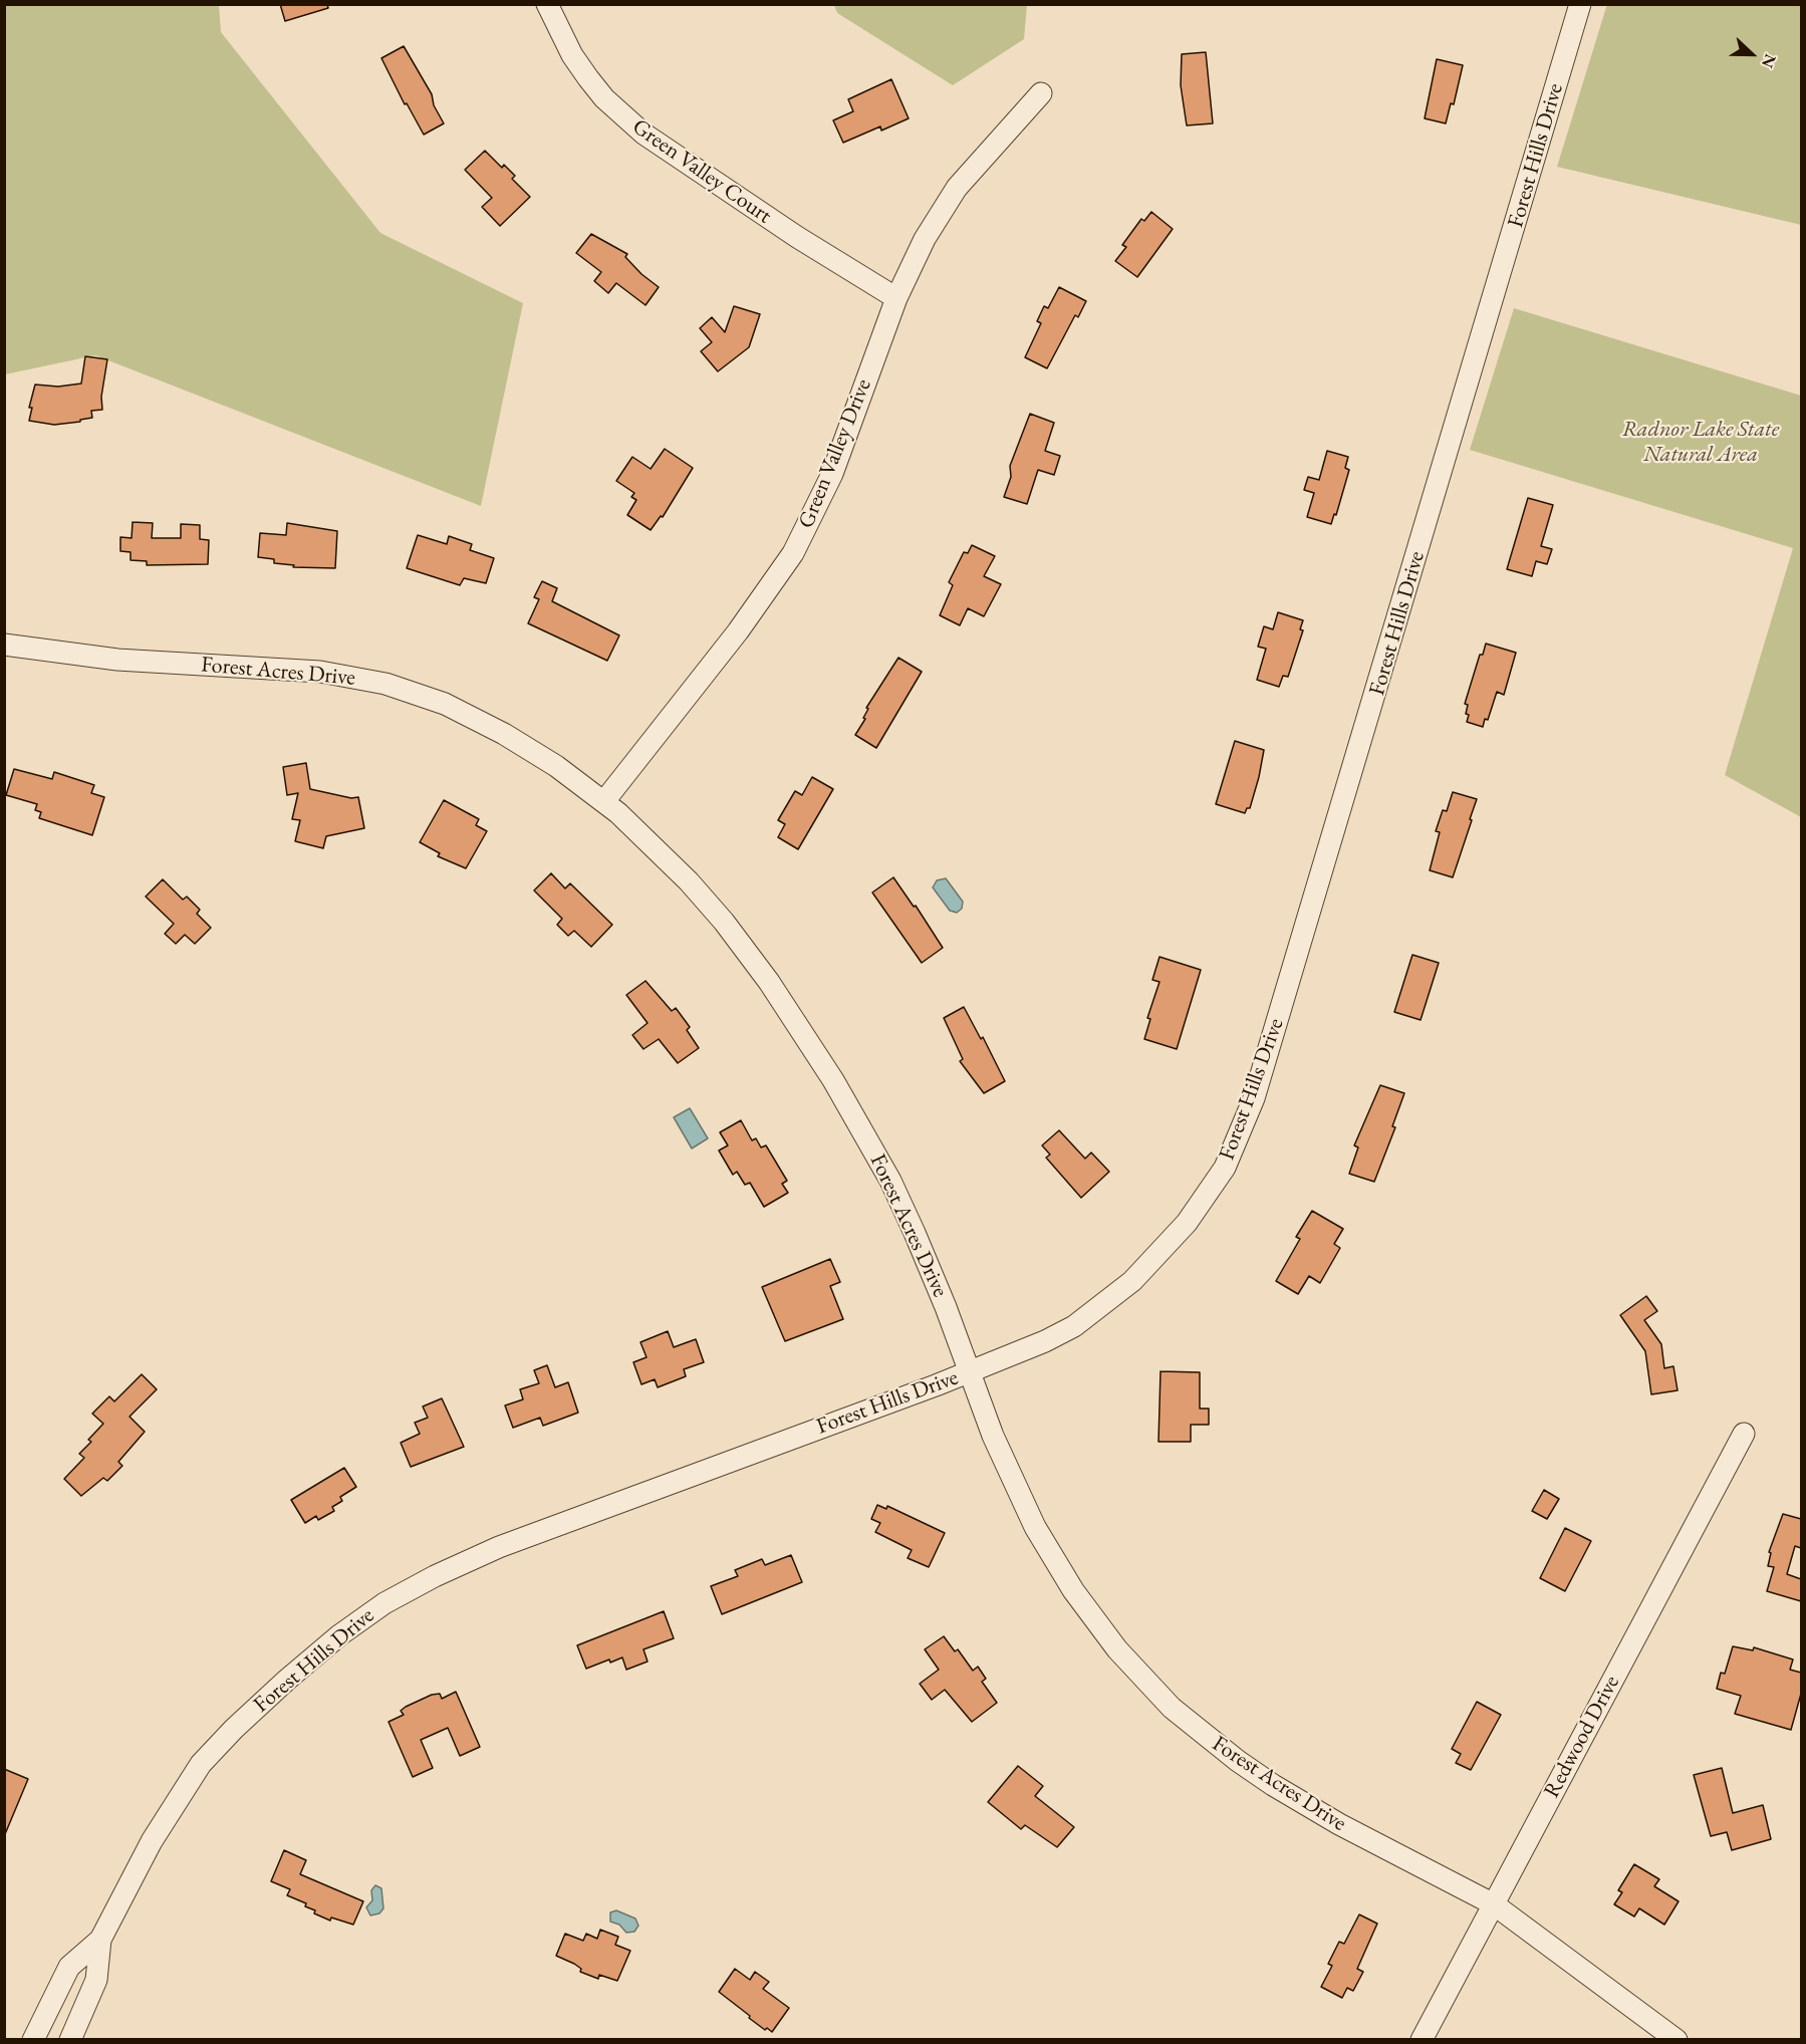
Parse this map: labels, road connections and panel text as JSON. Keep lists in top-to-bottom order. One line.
{"streets":{"street":["Forest Hills Drive","Green Valley Court","Green Valley Drive","Forest Acres Drive","Redwood Drive"]},"crossings":[["Forest Hills Drive","Forest Acres Drive"],["Green Valley Court","Green Valley Drive"],["Green Valley Drive","Forest Acres Drive"],["Forest Acres Drive","Redwood Drive"]],"parks":["Radnor Lake State Natural Area"],"north":"right"}
